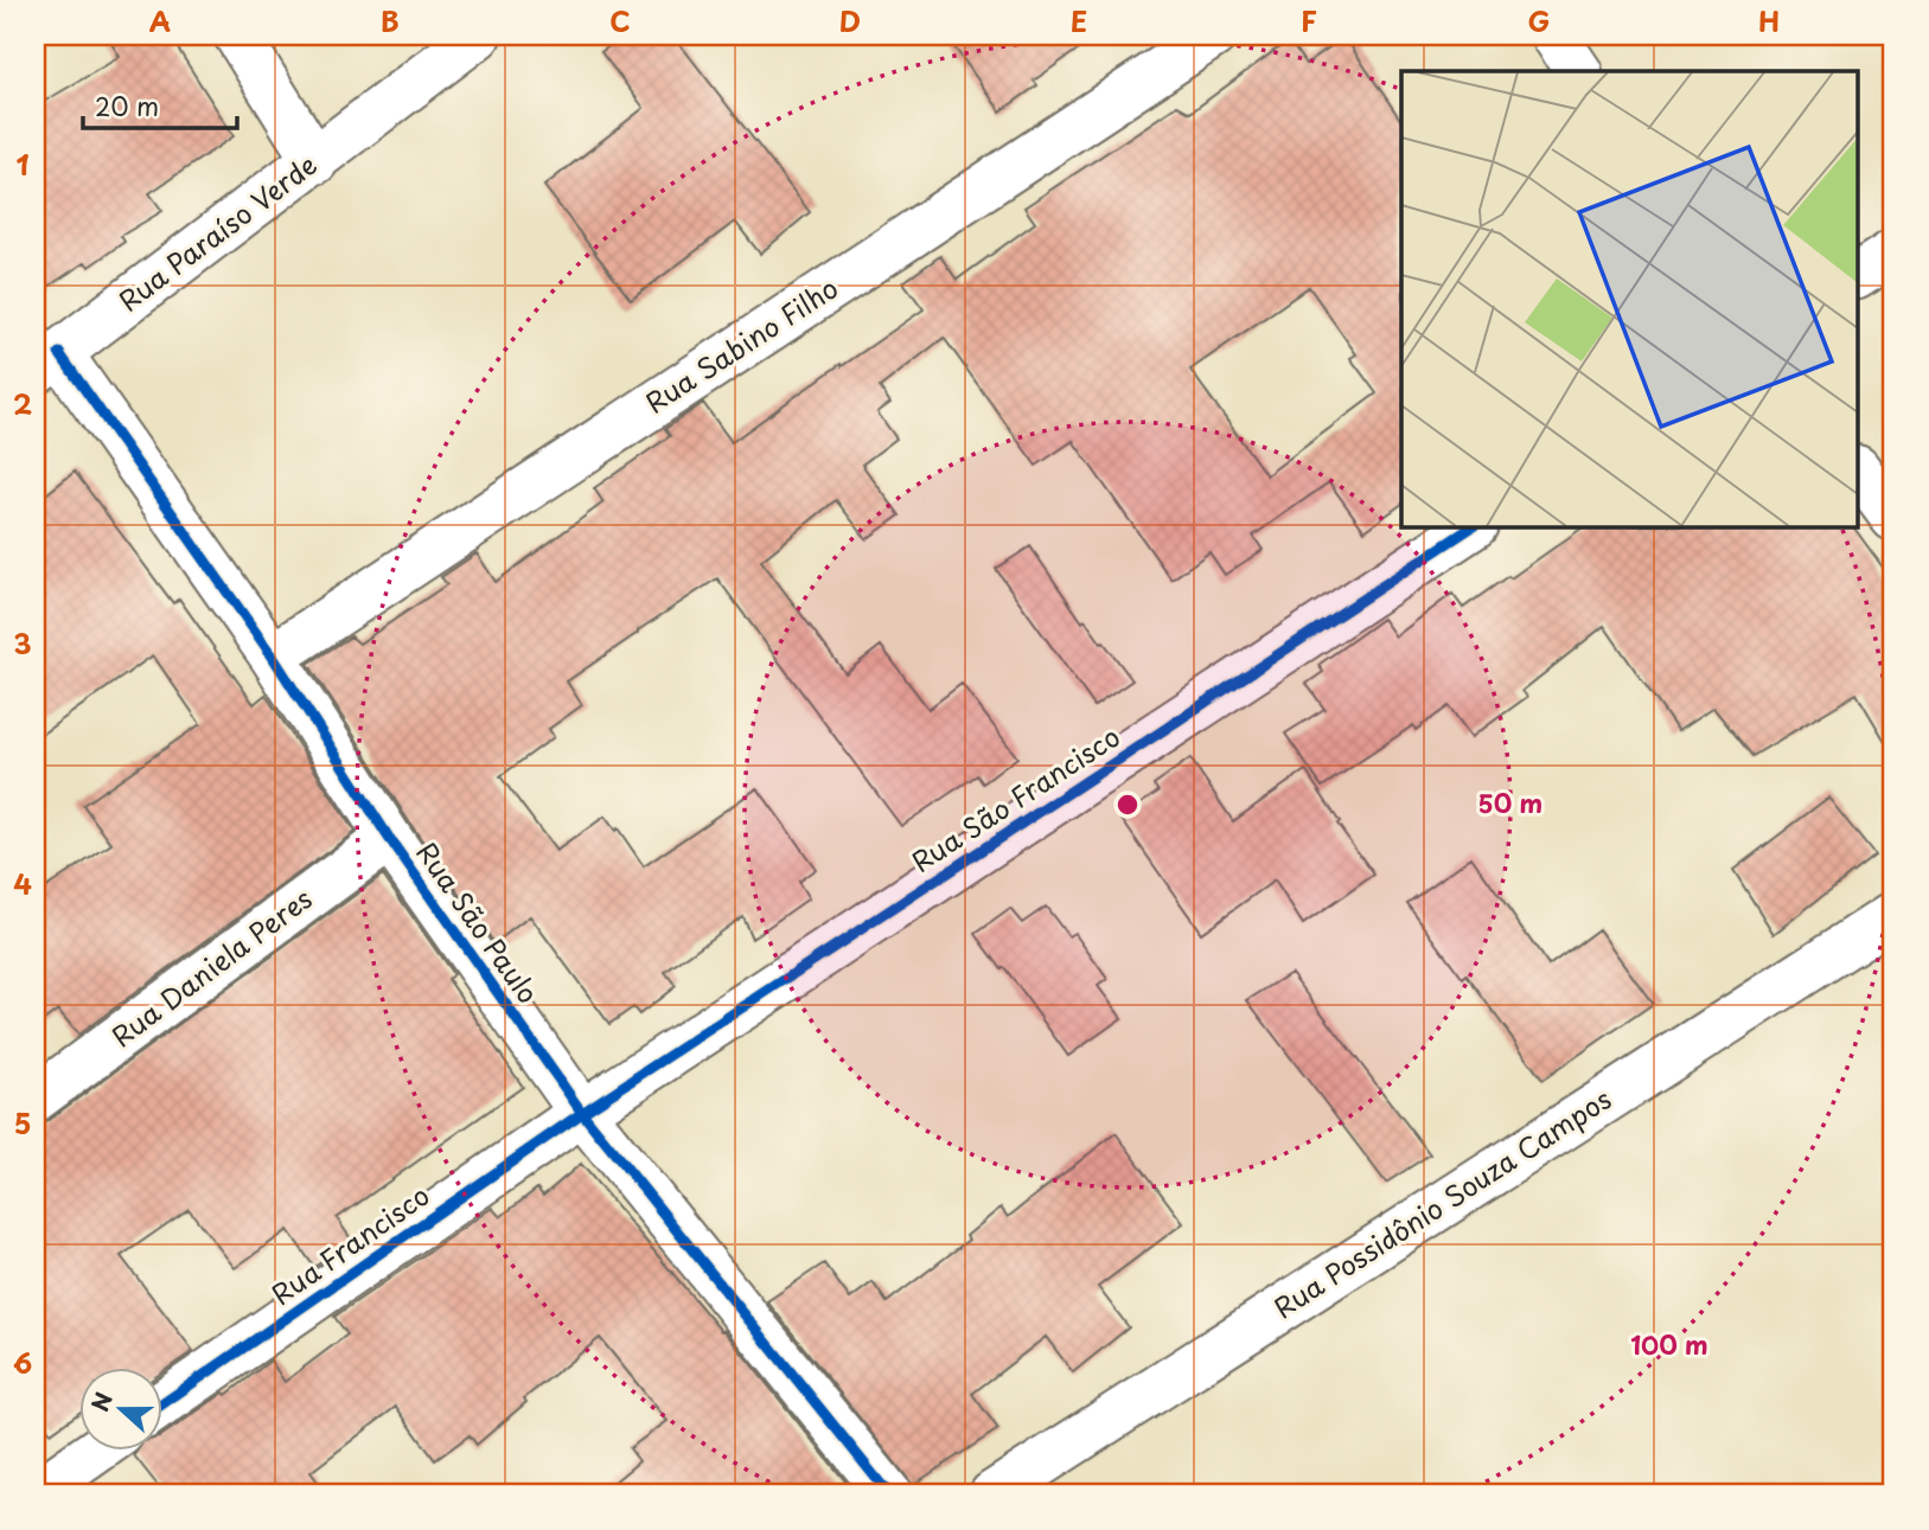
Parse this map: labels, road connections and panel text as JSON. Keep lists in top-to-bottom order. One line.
{"streets":{"street":["Rua Paraíso Verde","Rua Sabino Filho","Rua São Francisco","Rua São Paulo","Rua Daniela Peres","Rua Possidônio Souza Campos","Rua Francisco"]},"crossings":[["Rua Paraíso Verde","Rua São Paulo"],["Rua Sabino Filho","Rua São Paulo"],["Rua São Francisco","Rua São Paulo"],["Rua São Francisco","Rua Francisco"],["Rua São Paulo","Rua Daniela Peres"],["Rua São Paulo","Rua Francisco"]],"scale_bar":"20 m","north":"left","grid":{"columns":["A","B","C","D","E","F","G","H"],"rows":["1","2","3","4","5","6"]},"rings":["50 m","100 m"]}
